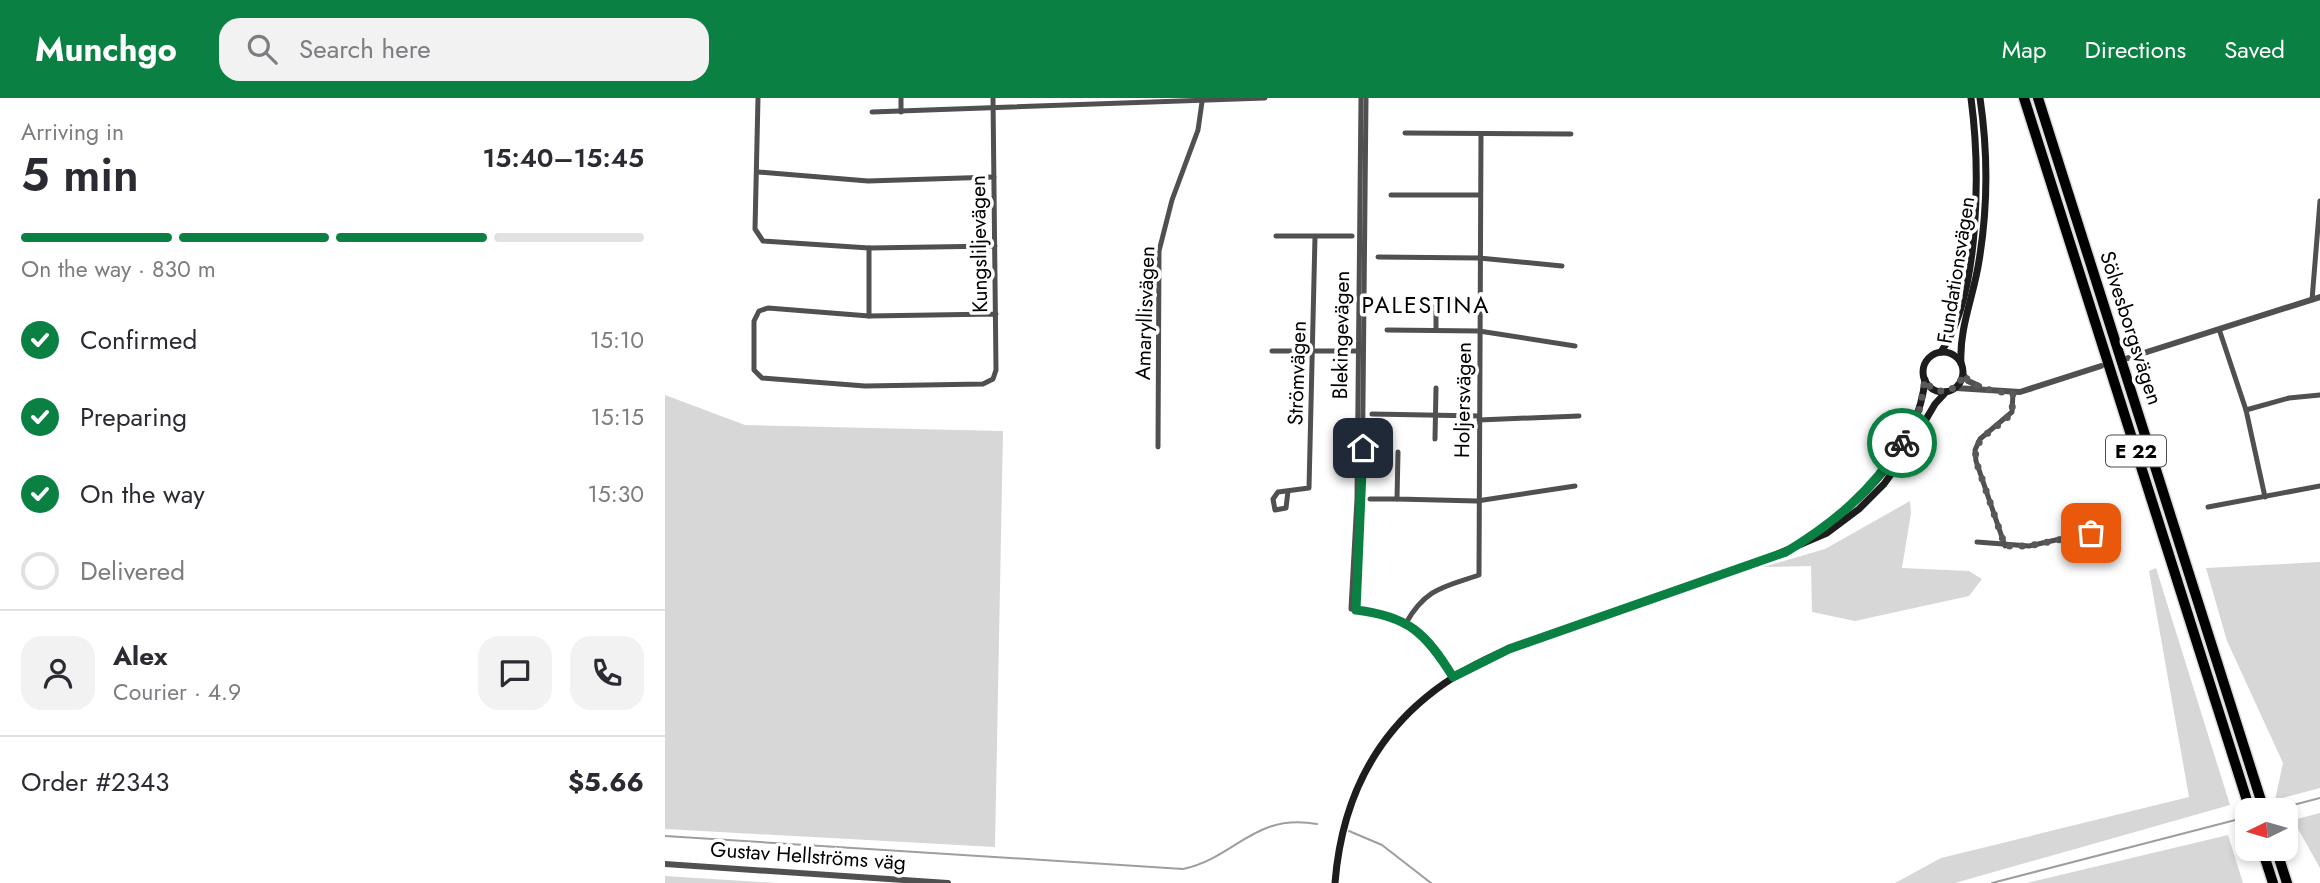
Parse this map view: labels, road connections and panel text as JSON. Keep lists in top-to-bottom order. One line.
{"streets":{"highway":["Sölvesborgsvägen","E 22"],"main road":["Fundationsvägen"],"street":["Kungsliljevägen","Amaryllisvägen","Blekingevägen","Strömvägen","Holjersvägen","Gustav Hellströms väg"]},"crossings":[["Blekingevägen","Holjersvägen"]],"districts":["PALESTINA"],"north":"left","page":{"header":"Munchgo","search":"Search here","nav":["Map","Directions","Saved"],"heading":["5 min","Arriving in","15:40–15:45"],"panel":["Alex","Courier · 4.9","Order #2343","$5.66"],"bar":"On the way · 830 m","list":[["Confirmed","15:10"],["Preparing","15:15"],["On the way","15:30"],"Delivered"]}}
